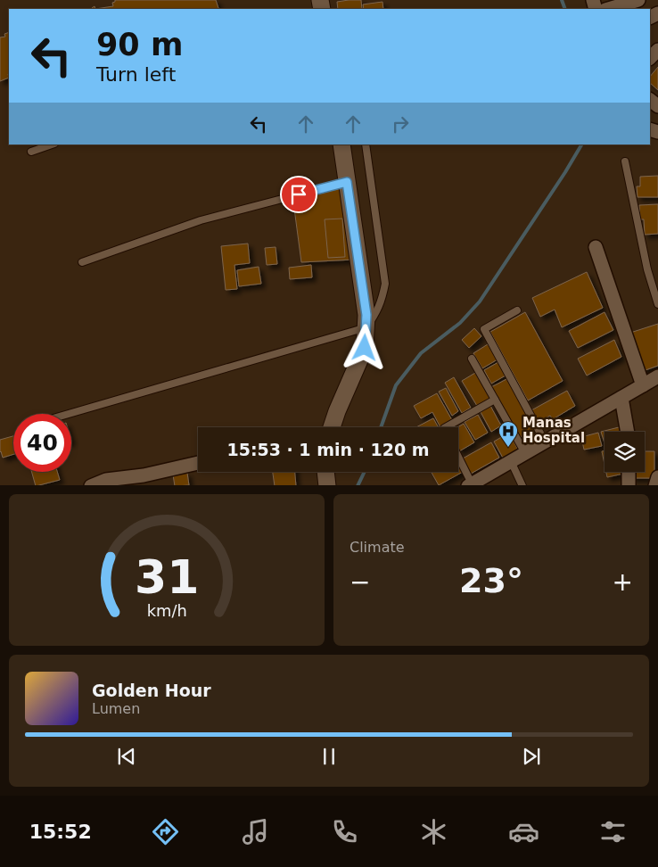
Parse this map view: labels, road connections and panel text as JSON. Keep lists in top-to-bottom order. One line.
{"places":{"hospital":["Manas Hospital"]},"page":{"turn":["90 m","Turn left"],"limit":"40","trip":"15:53 · 1 min · 120 m","tile":"Climate","heat":["−","23°","+"],"song":["Golden Hour","Lumen"],"tabs":"15:52","gauge":["31","km/h"]}}
